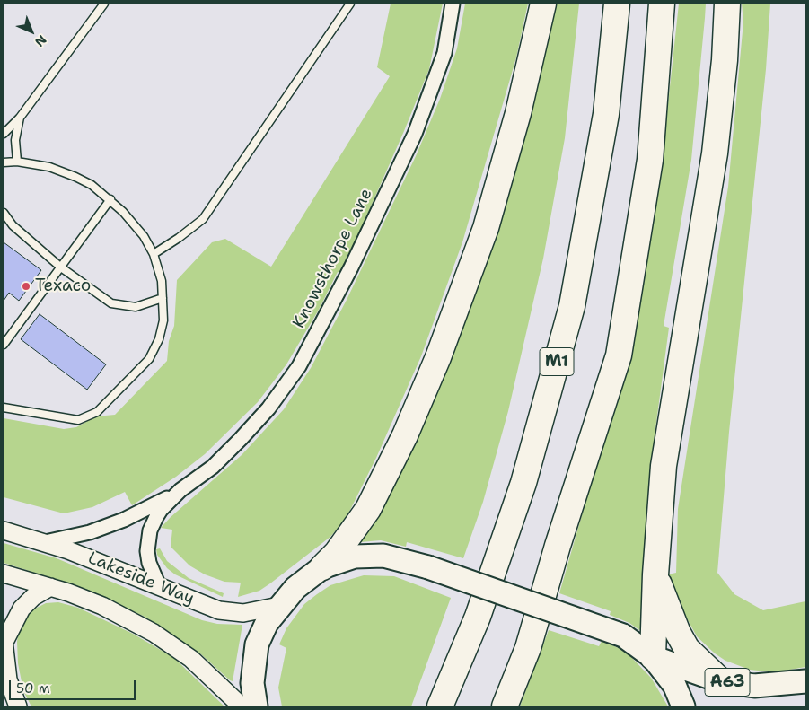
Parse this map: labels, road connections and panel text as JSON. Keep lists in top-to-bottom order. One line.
{"streets":{"highway":["M1","A63"],"street":["Knowsthorpe Lane","Lakeside Way"]},"crossings":[["Knowsthorpe Lane","Lakeside Way"]],"places":["Texaco"],"scale_bar":"50 m","north":"bottom right"}
